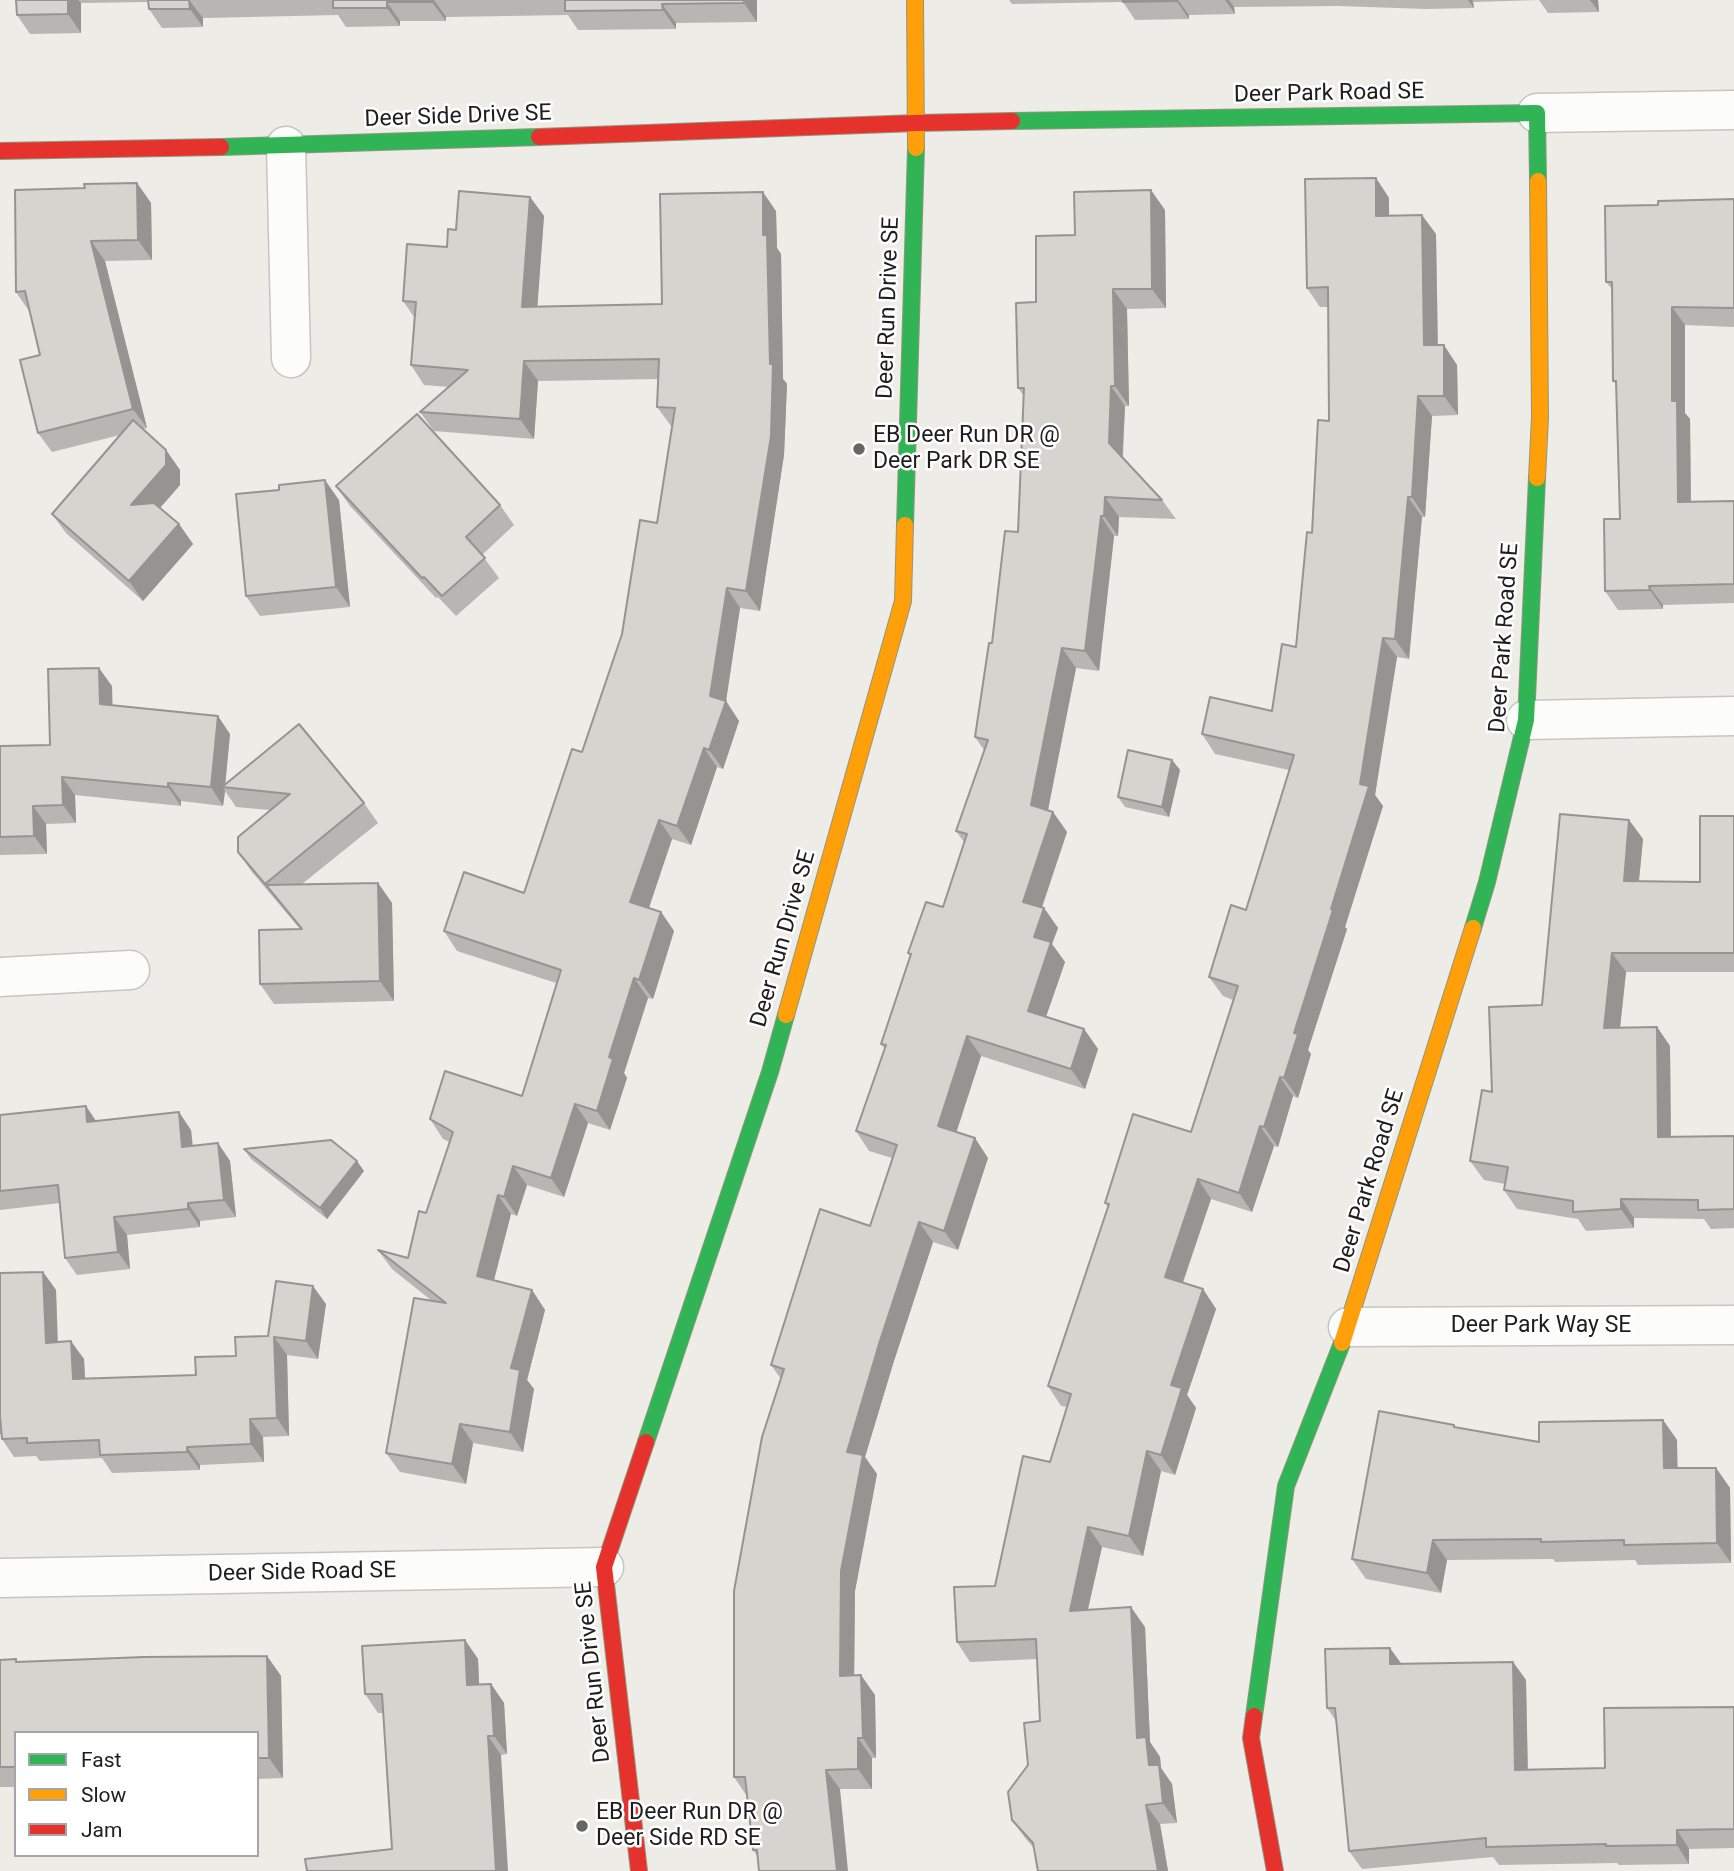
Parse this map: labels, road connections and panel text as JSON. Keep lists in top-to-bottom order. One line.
{"streets":{"street":["Deer Park Road SE","Deer Side Drive SE","Deer Run Drive SE","Deer Park Way SE","Deer Side Road SE"]},"crossings":[["Deer Park Road SE","Deer Side Drive SE"],["Deer Park Road SE","Deer Run Drive SE"],["Deer Park Road SE","Deer Park Way SE"],["Deer Side Drive SE","Deer Run Drive SE"],["Deer Run Drive SE","Deer Side Road SE"]],"places":["EB Deer Run DR @ Deer Park DR SE","EB Deer Run DR @ Deer Side RD SE"],"legend":["Fast","Slow","Jam"]}
